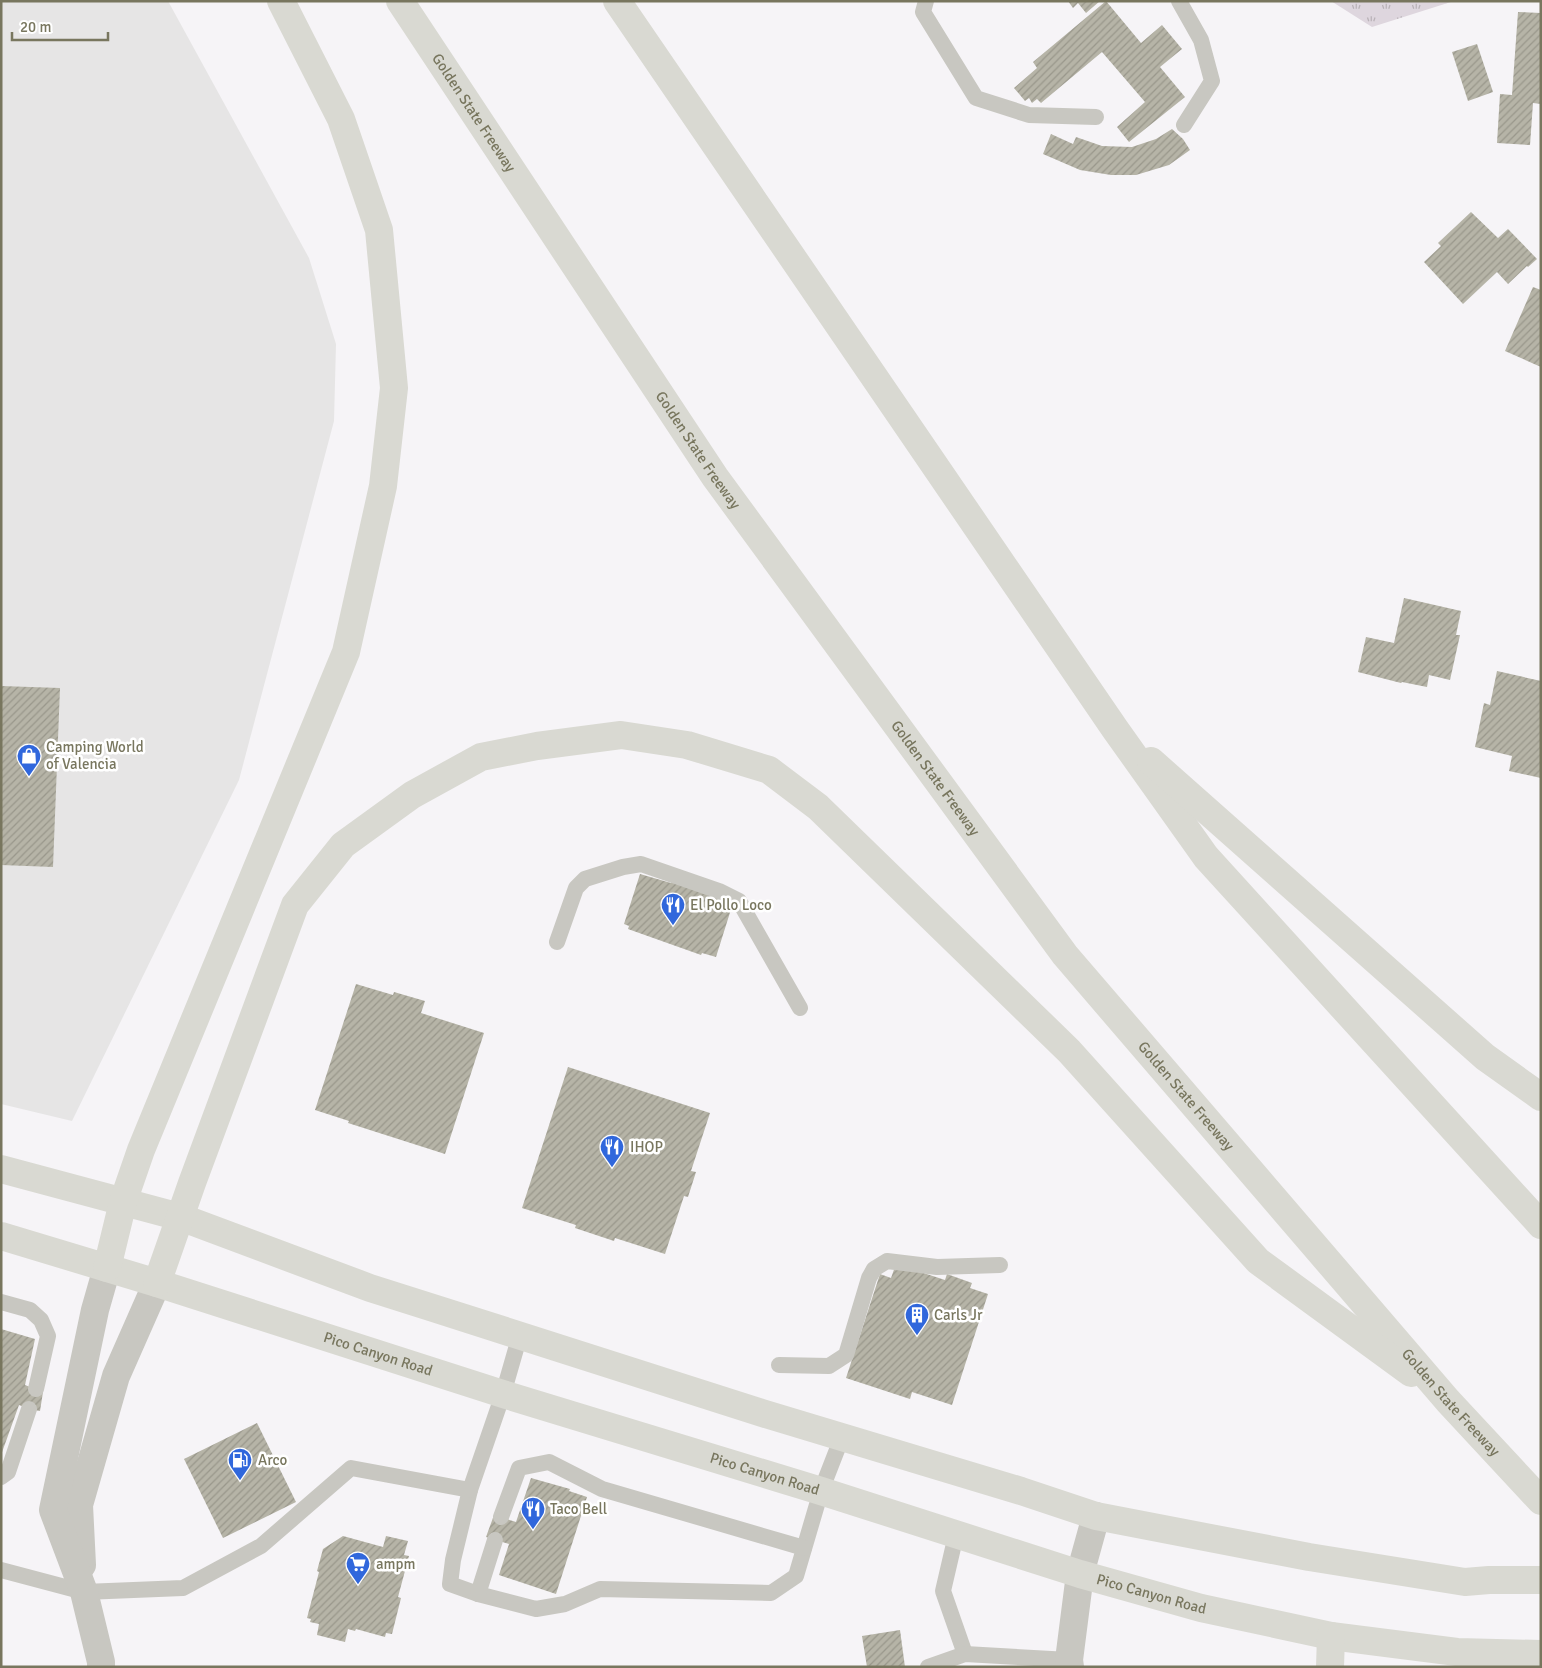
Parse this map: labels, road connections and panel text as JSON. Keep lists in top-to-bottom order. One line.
{"streets":{"main road":["Golden State Freeway","Pico Canyon Road"]},"places":{"shop":["Camping World of Valencia"],"restaurant":["El Pollo Loco","IHOP","Taco Bell"],"building":["Carls Jr"],"fuel station":["Arco"],"supermarket":["ampm"]},"scale_bar":"20 m"}
